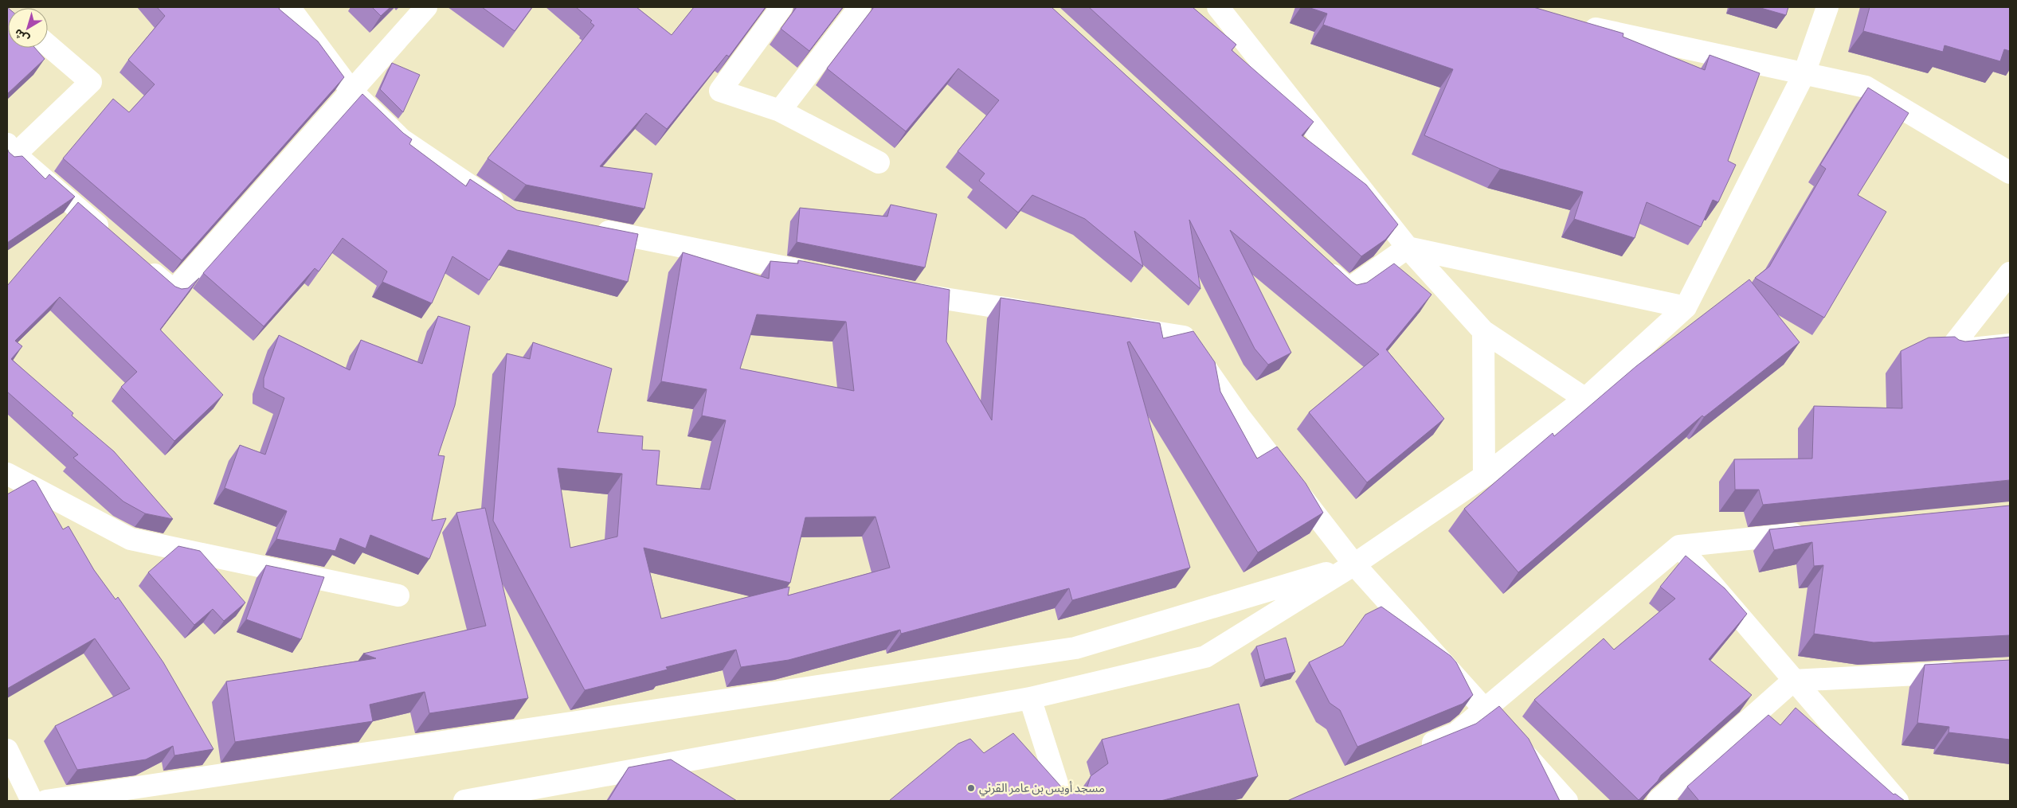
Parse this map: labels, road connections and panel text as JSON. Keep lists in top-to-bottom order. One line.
{"places":["مسجد أويس بن عامر القرني"],"north":"bottom left"}
